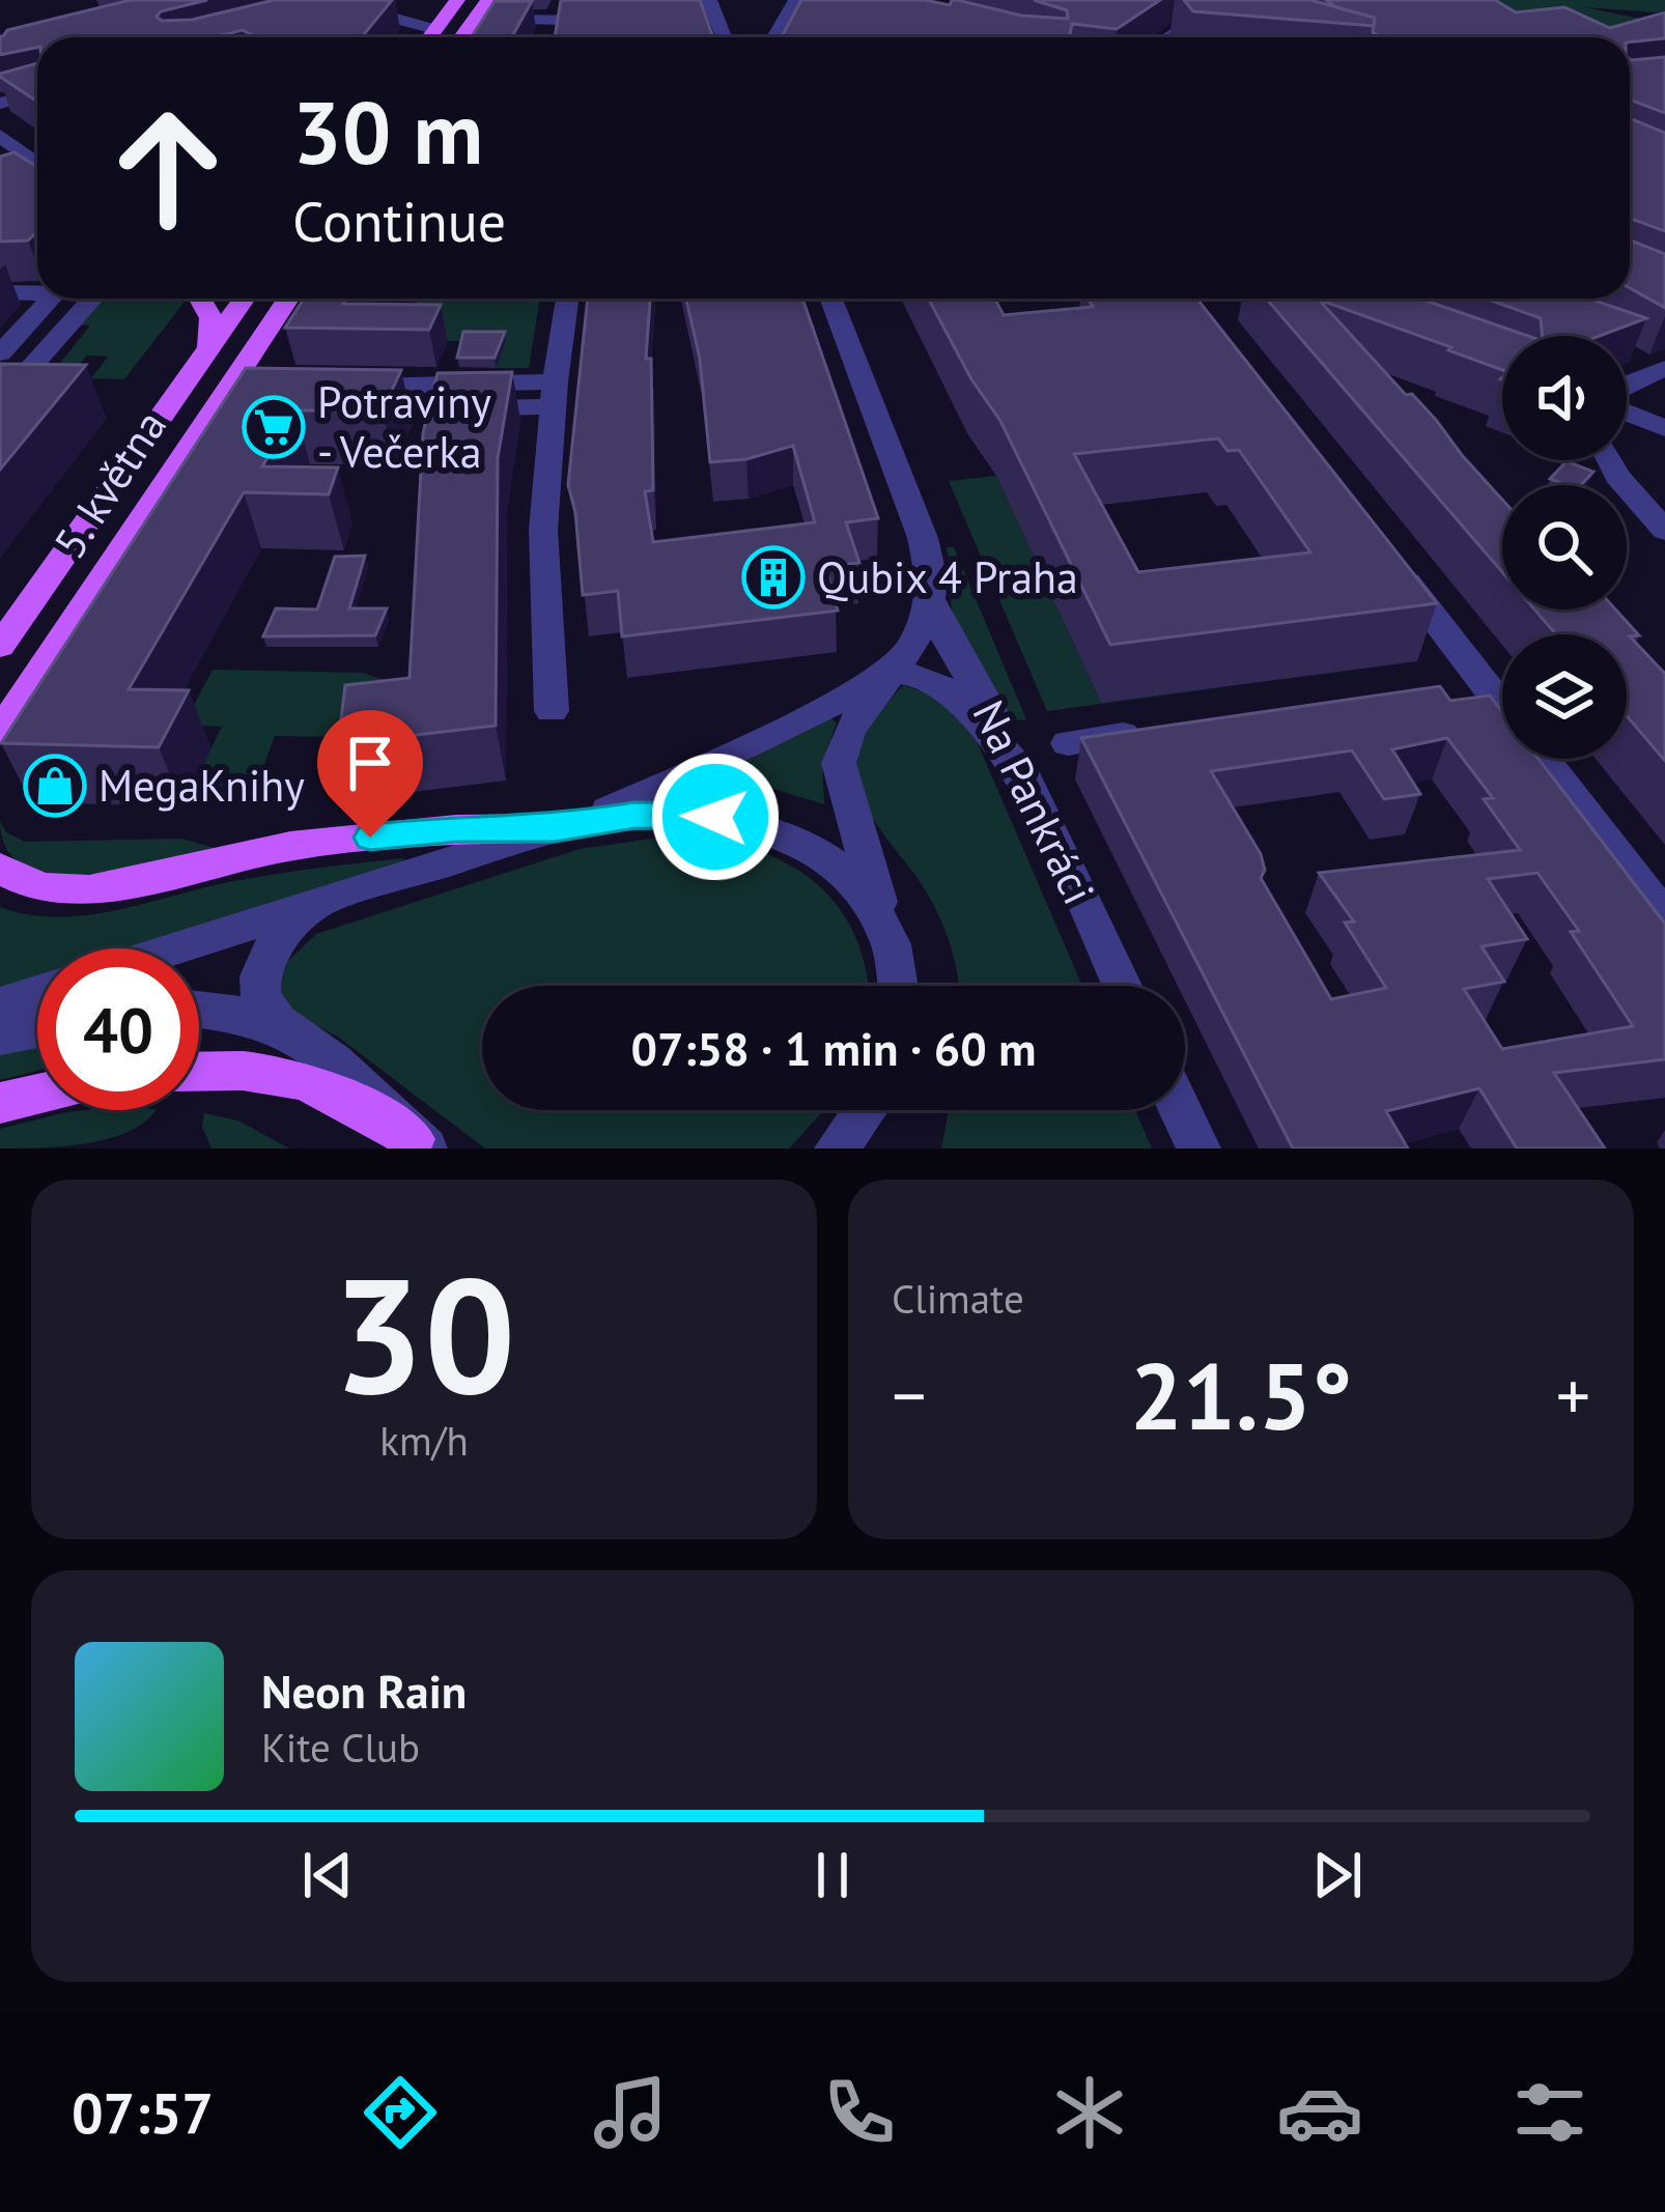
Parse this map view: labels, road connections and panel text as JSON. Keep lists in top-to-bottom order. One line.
{"streets":{"main road":["5. května"],"street":["Na Pankráci"]},"places":{"supermarket":["Potraviny - Večerka"],"building":["Qubix 4 Praha"],"shop":["MegaKnihy"]},"page":{"turn":["30 m","Continue"],"limit":"40","trip":"07:58 · 1 min · 60 m","tile":[["30","km/h"],"Climate"],"heat":["−","21.5°","+"],"song":["Neon Rain","Kite Club"],"tabs":"07:57"}}
